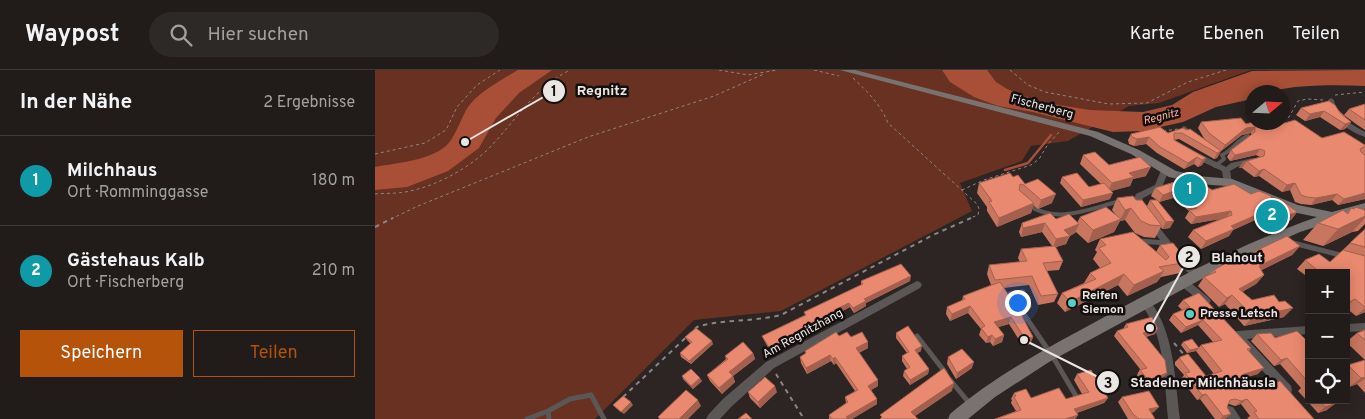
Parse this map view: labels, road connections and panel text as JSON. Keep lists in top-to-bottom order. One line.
{"streets":{"main road":["Fischerberg"],"street":["Am Regnitzhang"]},"water":["Regnitz"],"places":["Regnitz","Reifen Siemon","Presse Letsch","Blahout","Stadelner Milchhäusla"],"north":"right","page":{"header":"Waypost","search":"Hier suchen","nav":["Karte","Ebenen","Teilen"],"heading":["In der Nähe","2 Ergebnisse"],"list":[{"mark":"1","name":"Milchhaus","note":"Ort · Romminggasse","value":"180 m"},{"mark":"2","name":"Gästehaus Kalb","note":"Ort · Fischerberg","value":"210 m"}],"pins":["1","2"],"map_buttons":["+","−"],"buttons":["Speichern","Teilen"]}}
